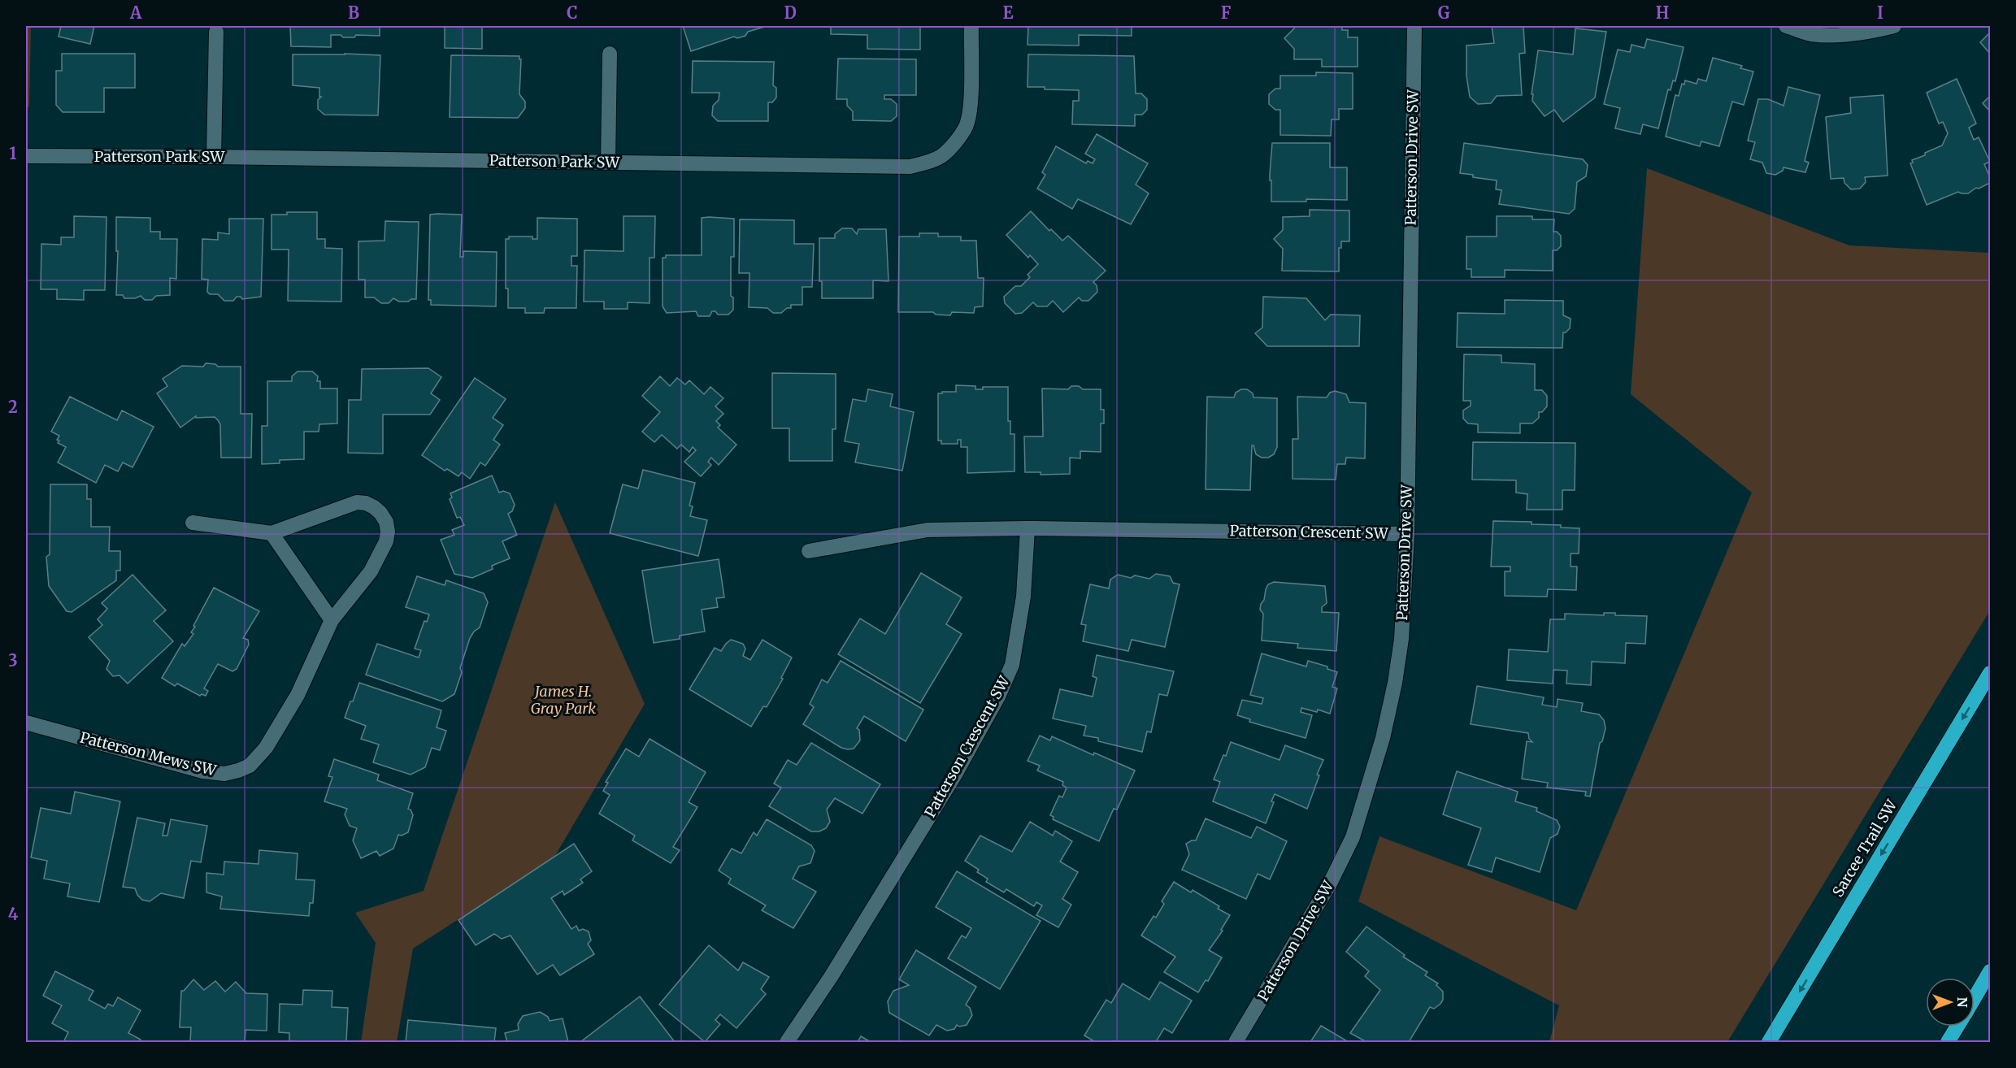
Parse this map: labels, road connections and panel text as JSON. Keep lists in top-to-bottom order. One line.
{"streets":{"highway":["Sarcee Trail SW"],"street":["Patterson Park SW","Patterson Drive SW","Patterson Crescent SW","Patterson Mews SW"]},"crossings":[["Patterson Drive SW","Patterson Crescent SW"]],"one_way":["Sarcee Trail SW"],"parks":["James H. Gray Park"],"north":"right","grid":{"columns":["A","B","C","D","E","F","G","H","I"],"rows":["1","2","3","4"]}}
